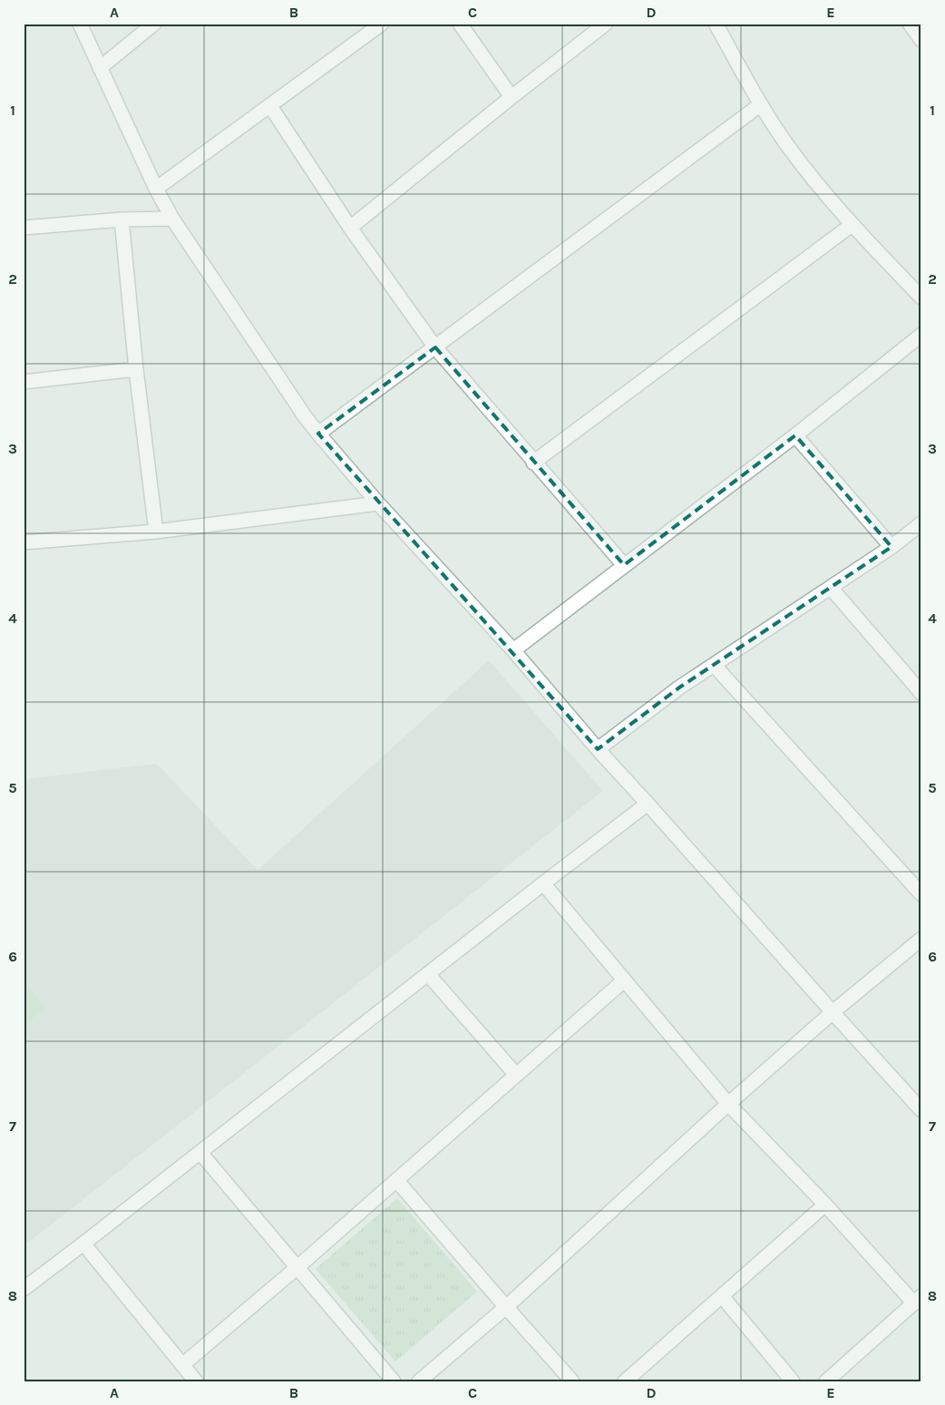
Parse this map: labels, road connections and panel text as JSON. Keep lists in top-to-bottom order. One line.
{"grid":{"columns":["A","B","C","D","E"],"rows":["1","2","3","4","5","6","7","8"]}}
